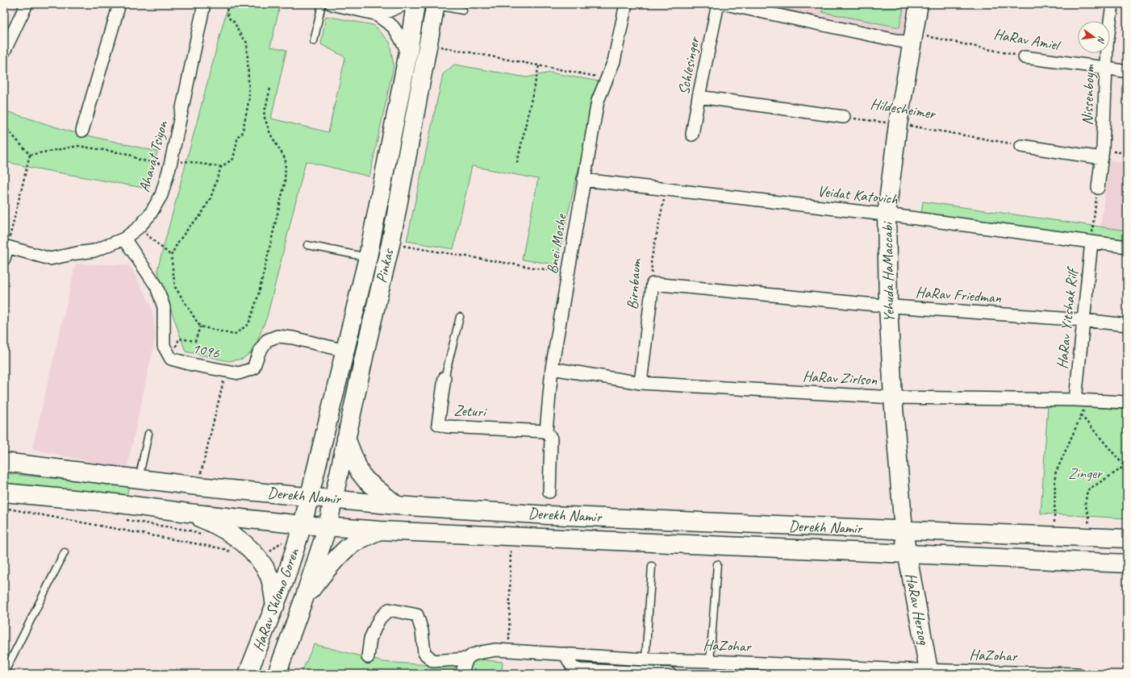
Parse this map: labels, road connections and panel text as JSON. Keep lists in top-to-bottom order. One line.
{"streets":{"main road":["Pinkas","Yehuda HaMaccabi","Derekh Namir","HaRav Shlomo Goren","HaRav Herzog"],"street":["HaRav Amiel","Schlesinger","Nissenboym","Ahavat Tsiyon","Veidat Katovich","Bnei Moshe","Birnbaum","HaRav Friedman","HaRav Yitshak Rilf","1096","HaRav Zirlson","Zeturi","HaZohar"],"path":["Hildesheimer"]},"crossings":[["HaRav Amiel","Nissenboym"],["HaRav Amiel","Yehuda HaMaccabi"],["Hildesheimer","Yehuda HaMaccabi"],["Ahavat Tsiyon","1096"],["Veidat Katovich","Bnei Moshe"],["Veidat Katovich","Yehuda HaMaccabi"],["Veidat Katovich","Birnbaum"],["Veidat Katovich","HaRav Yitshak Rilf"],["Bnei Moshe","HaRav Zirlson"],["Bnei Moshe","Zeturi"],["Pinkas","1096"],["Pinkas","Derekh Namir"],["Pinkas","HaRav Shlomo Goren"],["Yehuda HaMaccabi","HaRav Friedman"],["Yehuda HaMaccabi","HaRav Zirlson"],["Yehuda HaMaccabi","Derekh Namir"],["Yehuda HaMaccabi","HaRav Herzog"],["Birnbaum","HaRav Friedman"],["Birnbaum","HaRav Zirlson"],["HaRav Friedman","HaRav Yitshak Rilf"],["HaRav Yitshak Rilf","HaRav Zirlson"],["Derekh Namir","HaRav Shlomo Goren"],["Derekh Namir","HaRav Herzog"],["HaRav Herzog","HaZohar"]],"parks":["Zinger"],"north":"right"}
